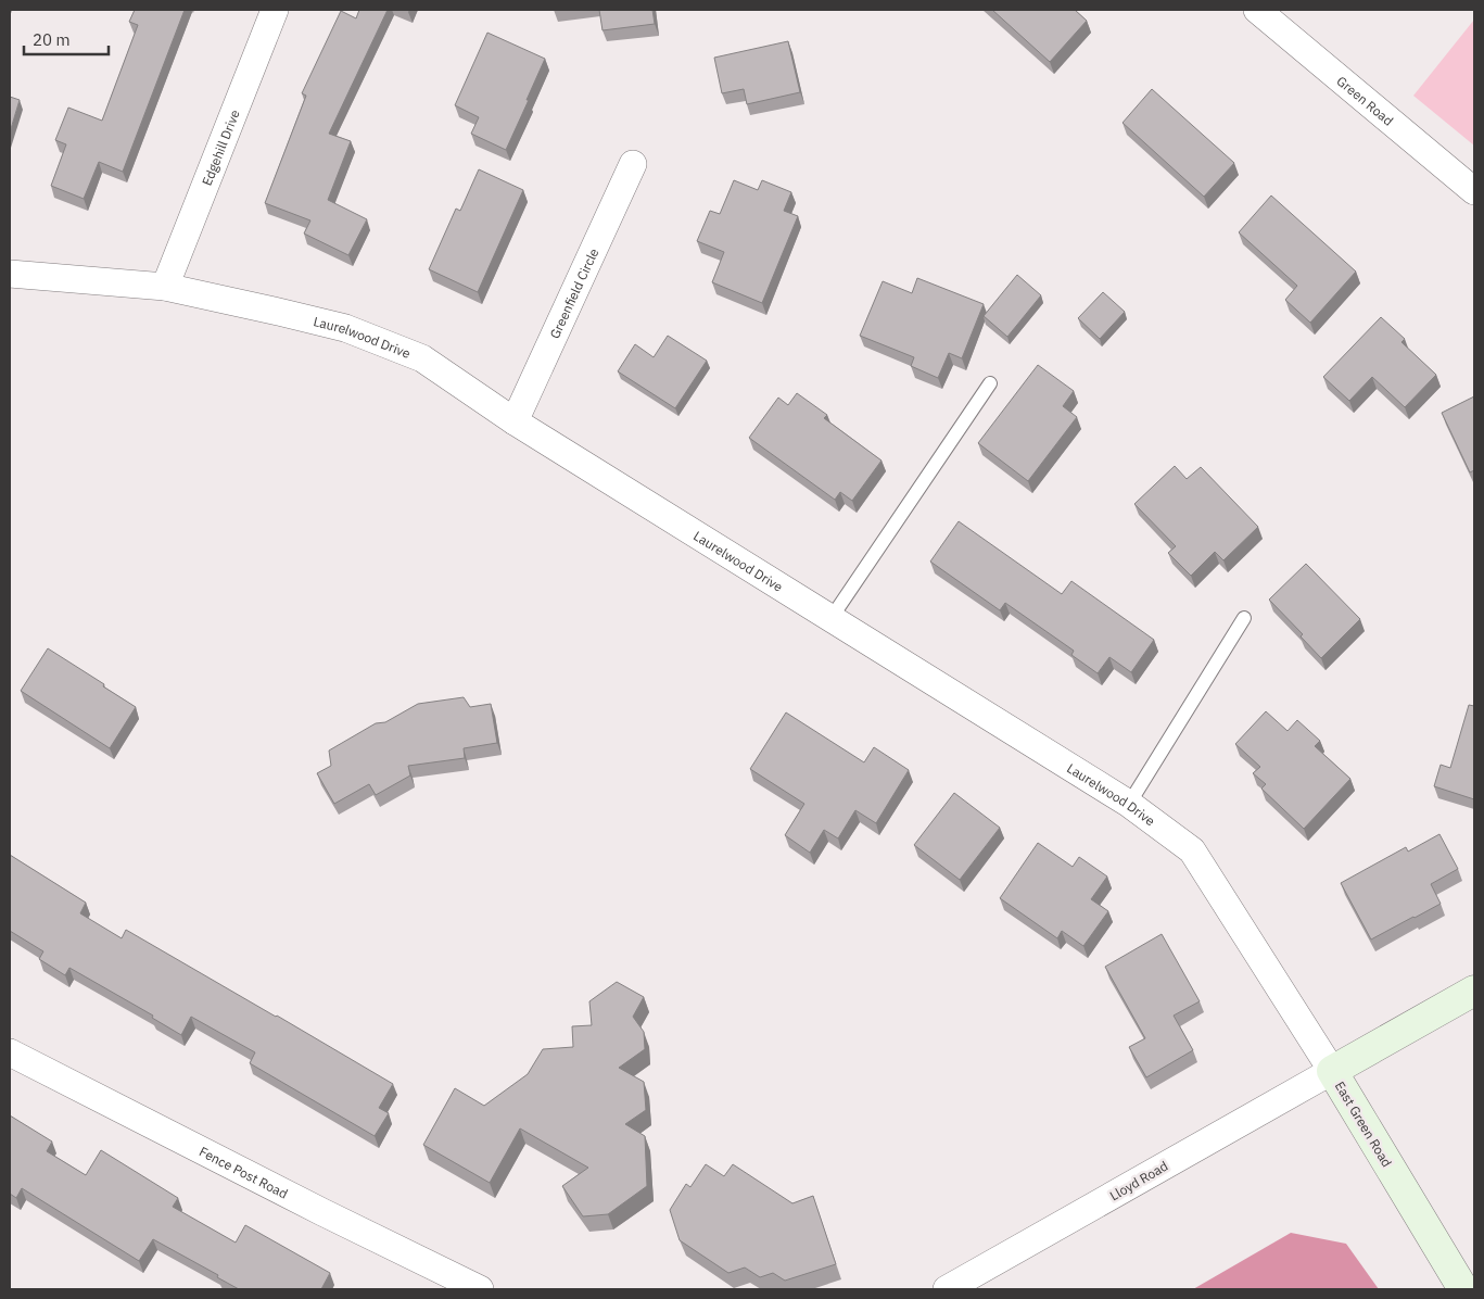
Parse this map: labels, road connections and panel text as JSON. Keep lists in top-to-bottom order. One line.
{"streets":{"street":["Green Road","Edgehill Drive","Greenfield Circle","Laurelwood Drive","East Green Road","Fence Post Road","Lloyd Road"]},"crossings":[["Edgehill Drive","Laurelwood Drive"],["Greenfield Circle","Laurelwood Drive"],["Laurelwood Drive","East Green Road"],["Laurelwood Drive","Lloyd Road"],["East Green Road","Lloyd Road"]],"scale_bar":"20 m"}
